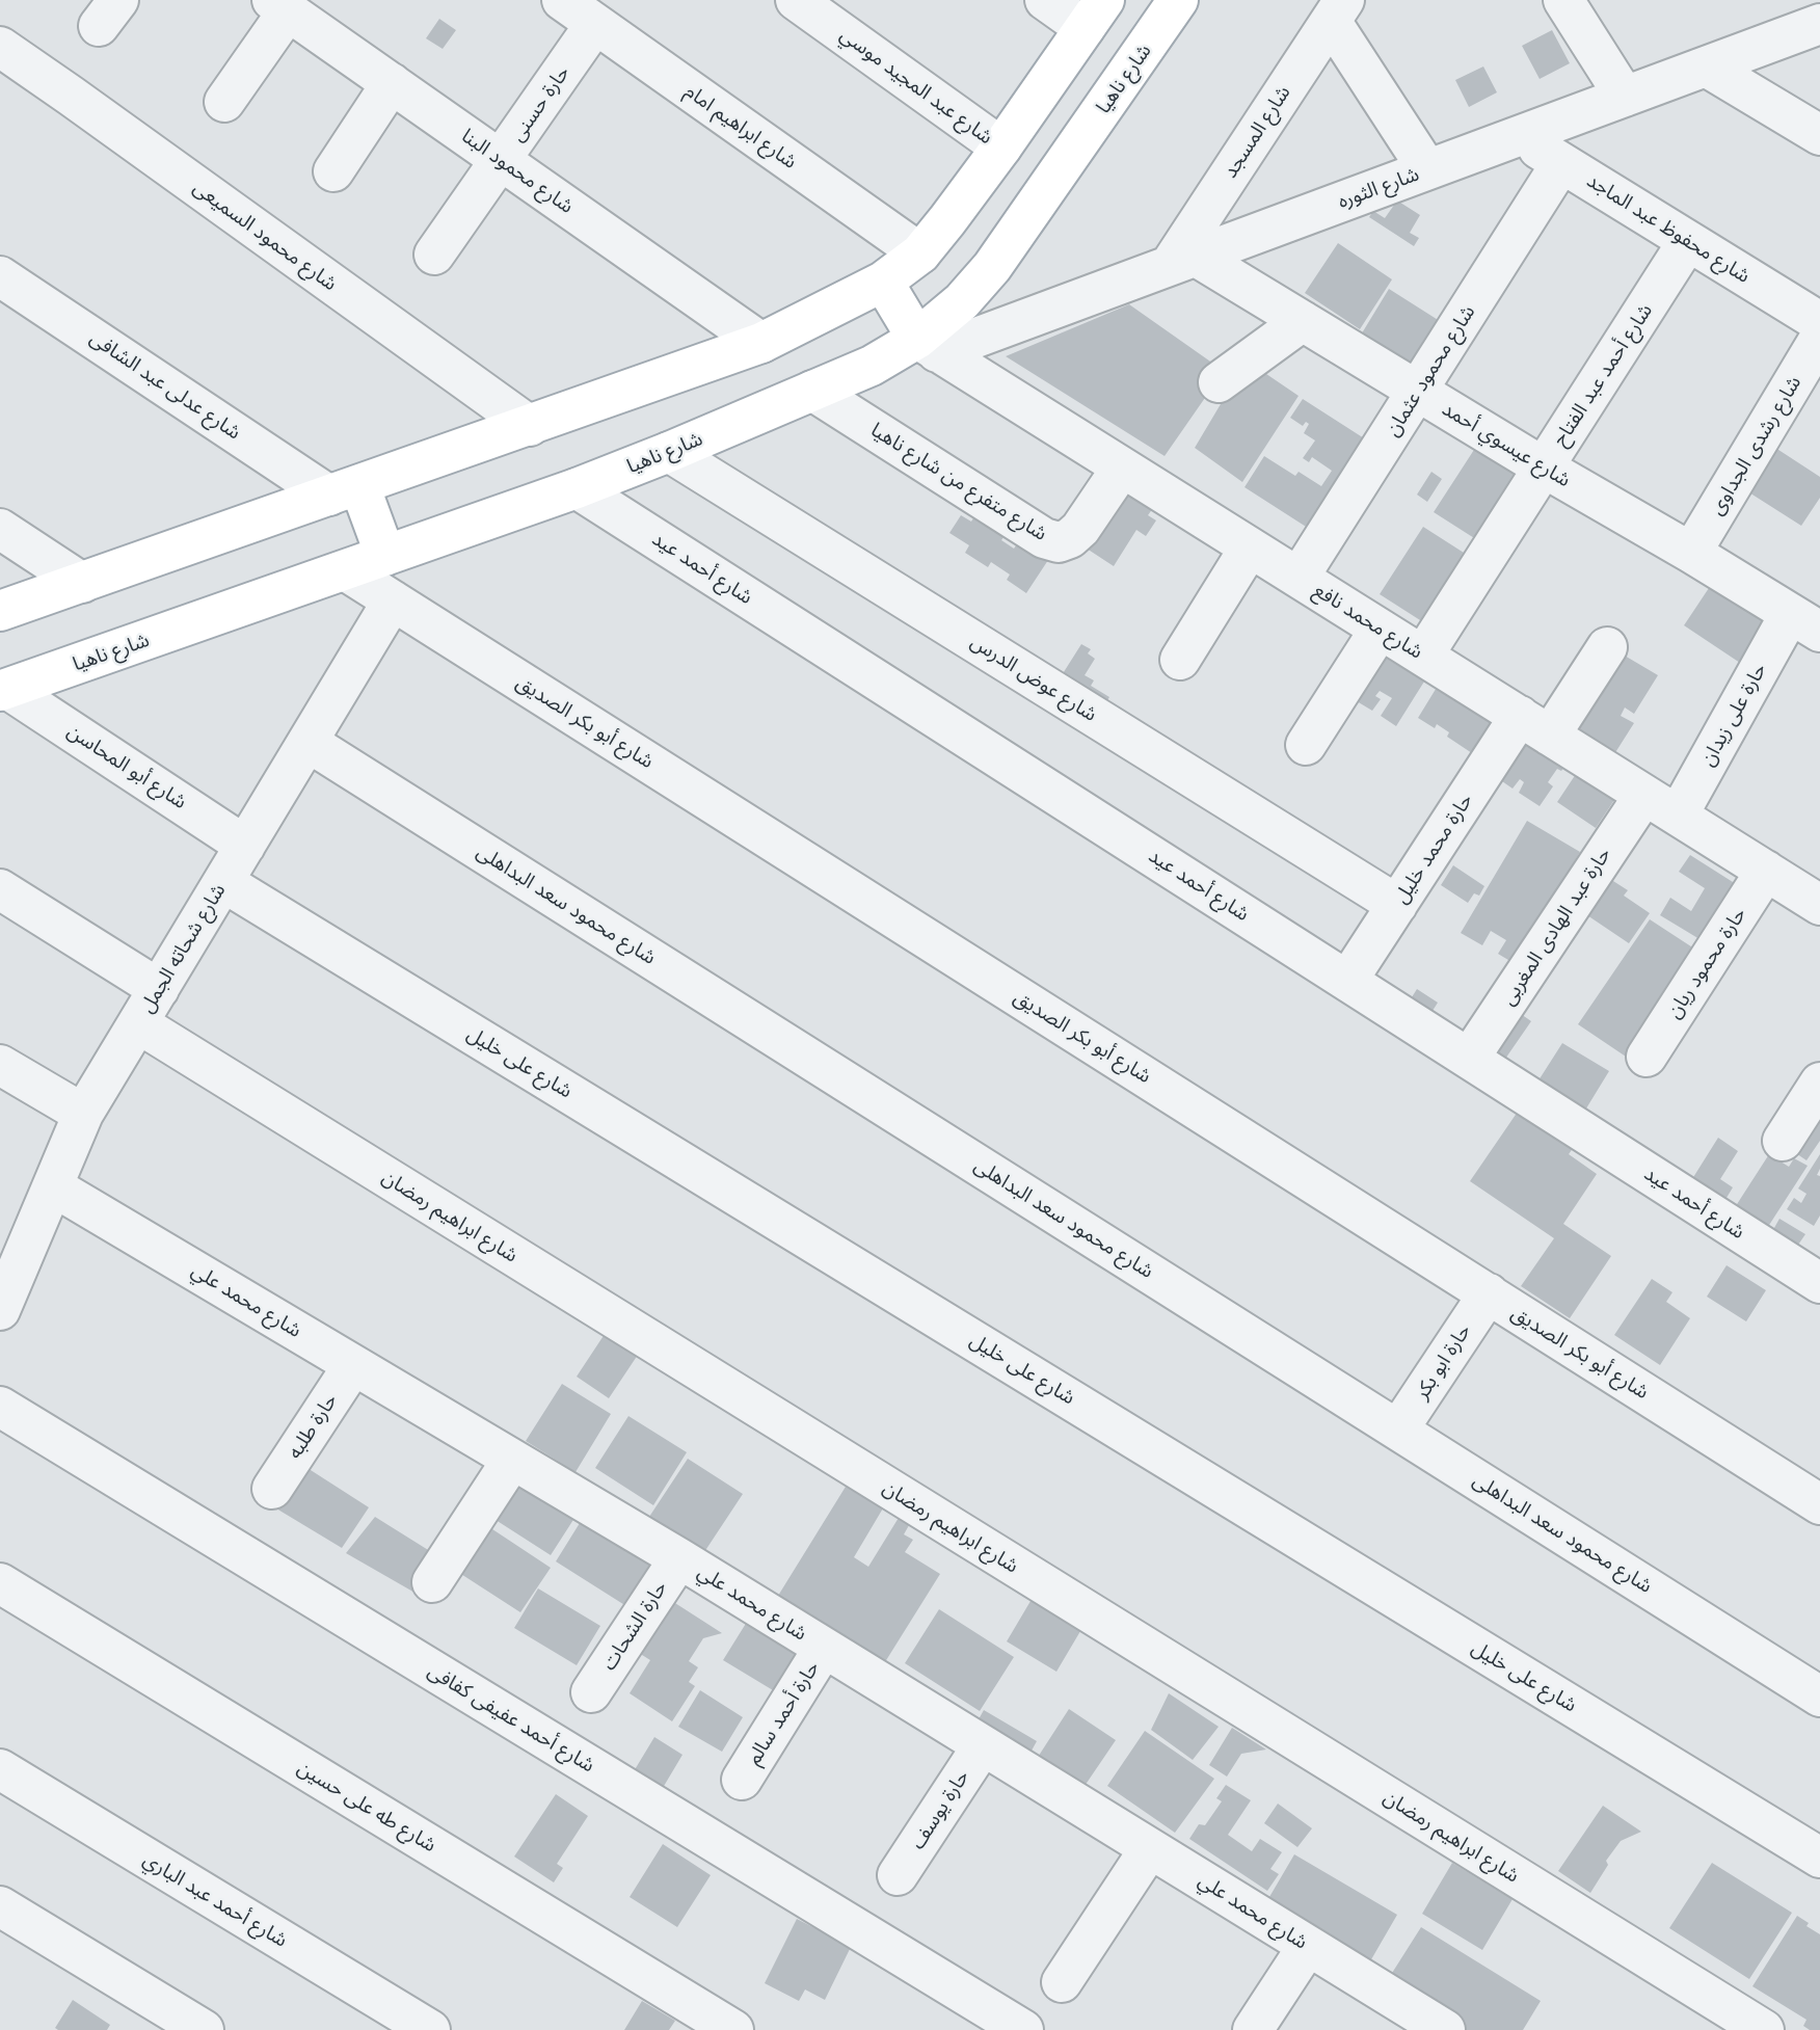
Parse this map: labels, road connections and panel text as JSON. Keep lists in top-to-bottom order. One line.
{"streets":{"main road":["شارع ناهيا"],"street":["شارع عبد المجيد موسي","حارة حسنى","شارع ابراهيم امام","شارع المسجد","شارع محمود البنا","شارع الثوره","شارع محفوظ عبد الماجد","شارع محمود السميعى","شارع محمود عثمان","شارع أحمد عبد الفتاح","شارع عدلى عبد الشافى","شارع عيسوي أحمد","شارع رشدى الجداوى","شارع متفرع من شارع ناهيا","شارع أحمد عيد","شارع محمد نافع","شارع عوض الدرس","حارة على زيدان","شارع أبو بكر الصديق","شارع أبو المحاسن","حارة محمد خليل","شارع محمود سعد البداهلى","حارة عبد الهادى المغربى","شارع شحاته الجمل","حارة محمود ريان","شارع على خليل","شارع ابراهيم رمضان","شارع محمد علي","حارة ابو بكر","حارة طلبه","حارة الشحات","حارة أحمد سالم","شارع أحمد عفيفى كفافى","شارع طه على حسين","حارة يوسف","شارع أحمد عبد الباري"]},"crossings":[["شارع ناهيا","شارع الثوره"],["شارع ناهيا","شارع متفرع من شارع ناهيا"],["شارع ناهيا","شارع أحمد عيد"],["شارع ناهيا","شارع محمد نافع"],["شارع ناهيا","شارع عوض الدرس"],["شارع ناهيا","شارع أبو بكر الصديق"],["شارع ناهيا","شارع أبو المحاسن"],["حارة حسنى","شارع ابراهيم امام"],["حارة حسنى","شارع محمود البنا"],["شارع المسجد","شارع الثوره"],["شارع المسجد","شارع عيسوي أحمد"],["شارع الثوره","شارع محفوظ عبد الماجد"],["شارع الثوره","شارع عيسوي أحمد"],["شارع الثوره","شارع محمد نافع"],["شارع محفوظ عبد الماجد","شارع محمود عثمان"],["شارع محفوظ عبد الماجد","شارع أحمد عبد الفتاح"],["شارع محمود عثمان","شارع عيسوي أحمد"],["شارع محمود عثمان","شارع محمد نافع"],["شارع أحمد عبد الفتاح","شارع عيسوي أحمد"],["شارع أحمد عبد الفتاح","شارع محمد نافع"],["شارع عيسوي أحمد","شارع رشدى الجداوى"],["شارع عيسوي أحمد","حارة على زيدان"],["شارع متفرع من شارع ناهيا","شارع محمد نافع"],["شارع أحمد عيد","حارة محمد خليل"],["شارع أحمد عيد","حارة عبد الهادى المغربى"],["شارع محمد نافع","حارة على زيدان"],["شارع محمد نافع","حارة محمد خليل"],["شارع محمد نافع","حارة عبد الهادى المغربى"],["شارع محمد نافع","حارة محمود ريان"],["شارع عوض الدرس","حارة محمد خليل"],["شارع أبو بكر الصديق","شارع شحاته الجمل"],["شارع أبو بكر الصديق","حارة ابو بكر"],["شارع أبو المحاسن","شارع شحاته الجمل"],["شارع محمود سعد البداهلى","شارع شحاته الجمل"],["شارع محمود سعد البداهلى","حارة ابو بكر"],["شارع شحاته الجمل","شارع على خليل"],["شارع شحاته الجمل","شارع ابراهيم رمضان"],["شارع شحاته الجمل","شارع محمد علي"],["شارع محمد علي","حارة طلبه"],["شارع محمد علي","حارة الشحات"],["شارع محمد علي","حارة أحمد سالم"],["شارع محمد علي","حارة يوسف"]]}
